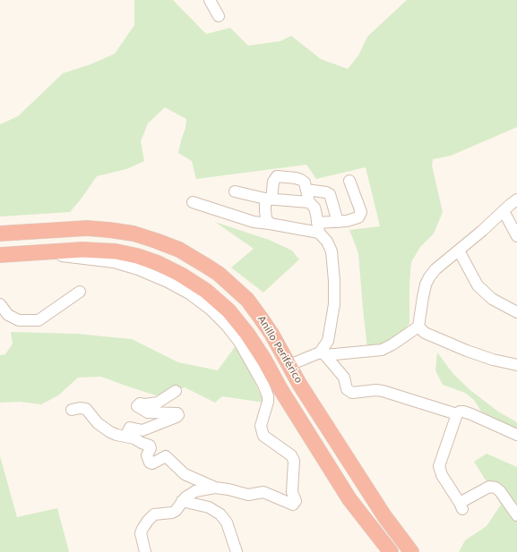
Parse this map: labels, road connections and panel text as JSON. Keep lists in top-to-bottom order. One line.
{"streets":{"highway":["Anillo Periférico"]}}
